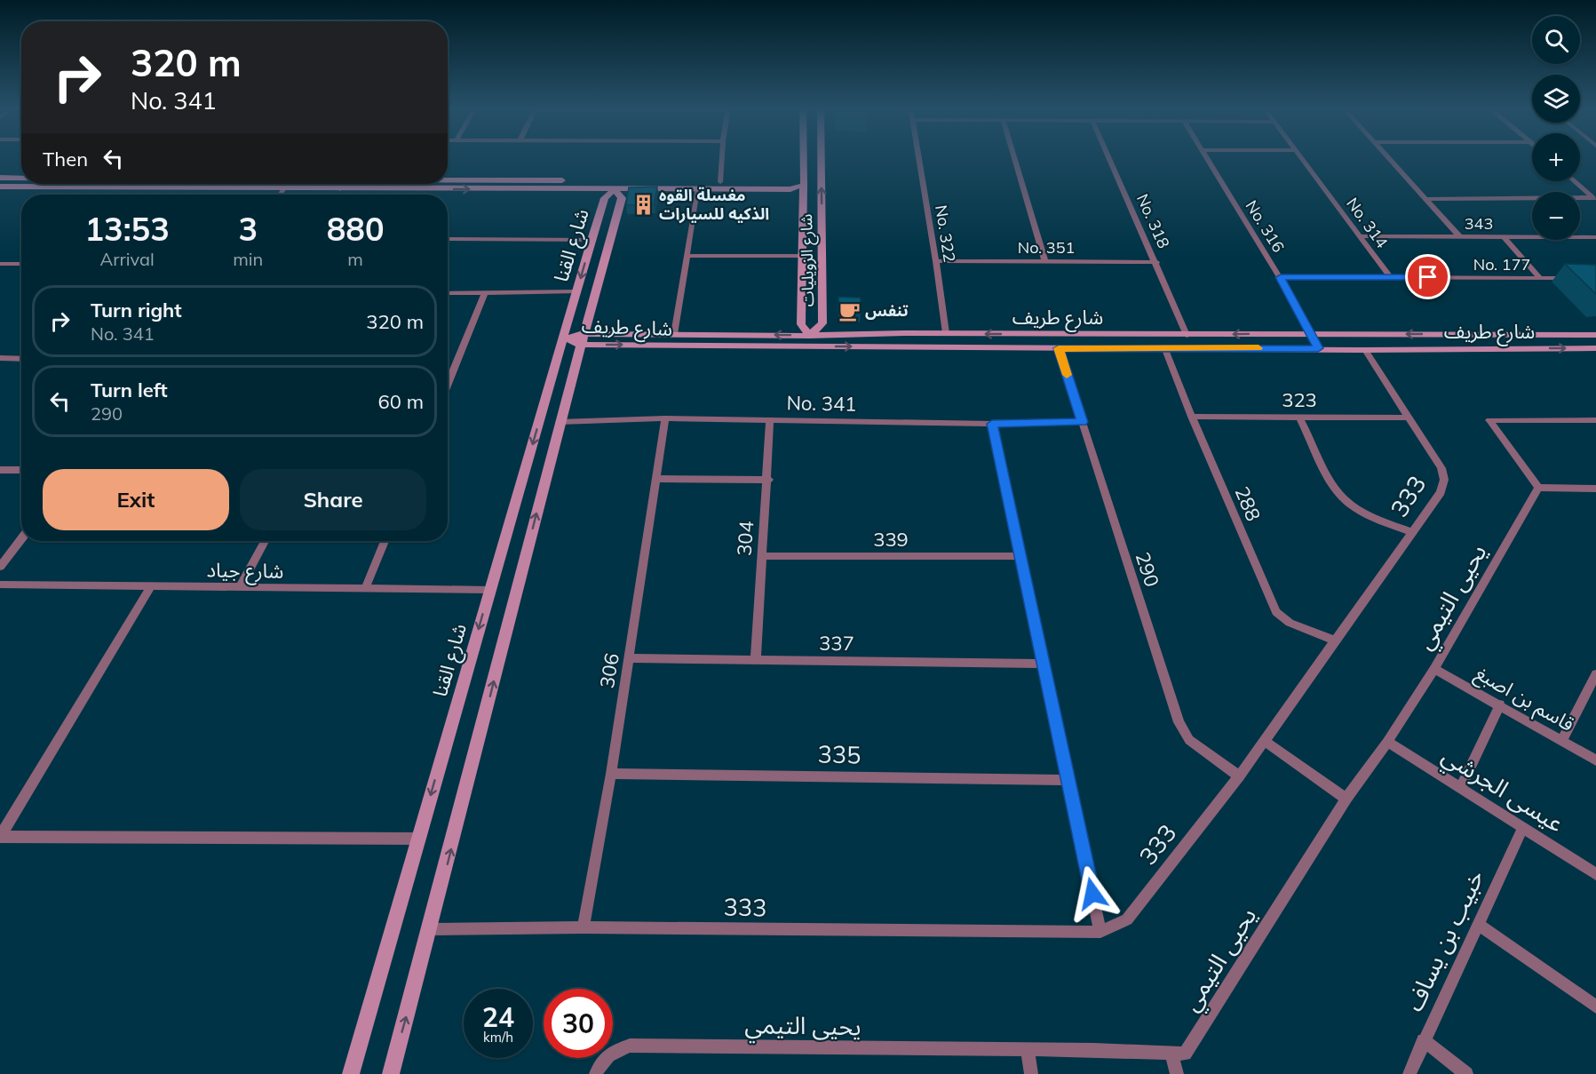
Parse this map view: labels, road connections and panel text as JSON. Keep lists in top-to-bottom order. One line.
{"streets":{"street":["No. 318","No. 314","343","No. 316","No. 322","شارع القنا","No. 351","شارع الزويليات","No. 177","شارع طريف","323","No. 341","333","288","304","339","290","شارع جياد","يحيى التيمي","337","306","قاسم بن اصبغ","335","عيسى الجرشي","خبيب بن يساف"]},"crossings":[["No. 318","No. 351"],["No. 318","شارع طريف"],["No. 314","343"],["No. 314","No. 177"],["No. 316","No. 177"],["No. 316","شارع طريف"],["No. 322","No. 351"],["No. 322","شارع طريف"],["شارع القنا","شارع طريف"],["شارع القنا","No. 341"],["شارع القنا","333"],["شارع القنا","شارع جياد"],["شارع الزويليات","شارع طريف"],["شارع طريف","333"],["شارع طريف","288"],["شارع طريف","290"],["323","333"],["323","288"],["No. 341","304"],["No. 341","290"],["No. 341","306"],["333","288"],["333","290"],["333","306"],["304","339"],["304","337"],["يحيى التيمي","قاسم بن اصبغ"],["يحيى التيمي","عيسى الجرشي"],["337","306"],["306","335"],["عيسى الجرشي","خبيب بن يساف"]],"places":{"building":["مغسلة القوه الذكيه للسيارات"],"cafe":["تنفس"]},"page":{"map_buttons":["+","−"],"turn":["320 m","No. 341"],"then":"Then","eta":["13:53","Arrival","3","min","880","m"],"list":[{"name":"Turn right","note":"No. 341","value":"320 m"},{"name":"Turn left","note":"290","value":"60 m"}],"buttons":["Exit","Share"],"speed":"24 km/h","limit":"30"}}
